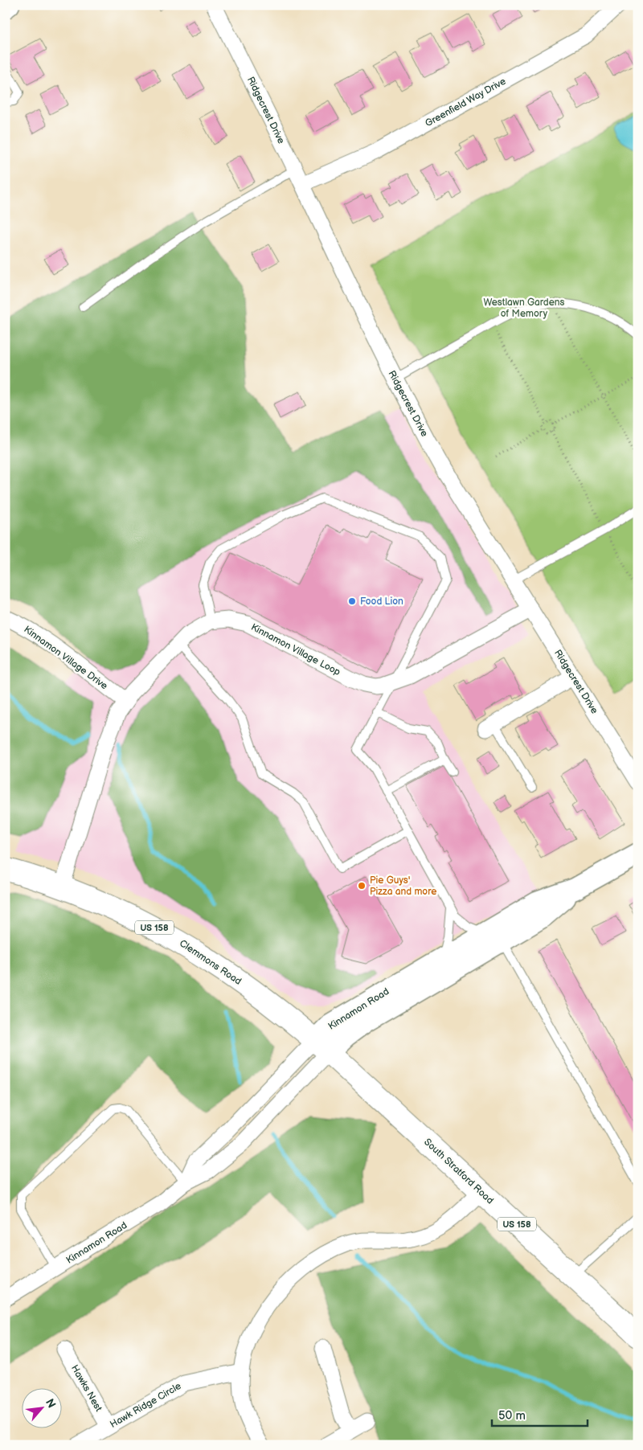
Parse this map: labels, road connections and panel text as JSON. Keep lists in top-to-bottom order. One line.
{"streets":{"main road":["US 158","Clemmons Road","Kinnamon Road","South Stratford Road"],"street":["Greenfield Way Drive","Ridgecrest Drive","Kinnamon Village Loop","Kinnamon Village Drive","Hawks Nest","Hawk Ridge Circle"]},"crossings":[["Greenfield Way Drive","Ridgecrest Drive"],["Ridgecrest Drive","Kinnamon Village Loop"],["Kinnamon Village Loop","Kinnamon Village Drive"],["Kinnamon Village Loop","Clemmons Road"],["Clemmons Road","Kinnamon Road"],["Clemmons Road","South Stratford Road"],["Kinnamon Road","South Stratford Road"],["Hawks Nest","Hawk Ridge Circle"]],"parks":["Westlawn Gardens of Memory"],"places":["Food Lion","Pie Guys' Pizza and more"],"scale_bar":"50 m","north":"top right"}
